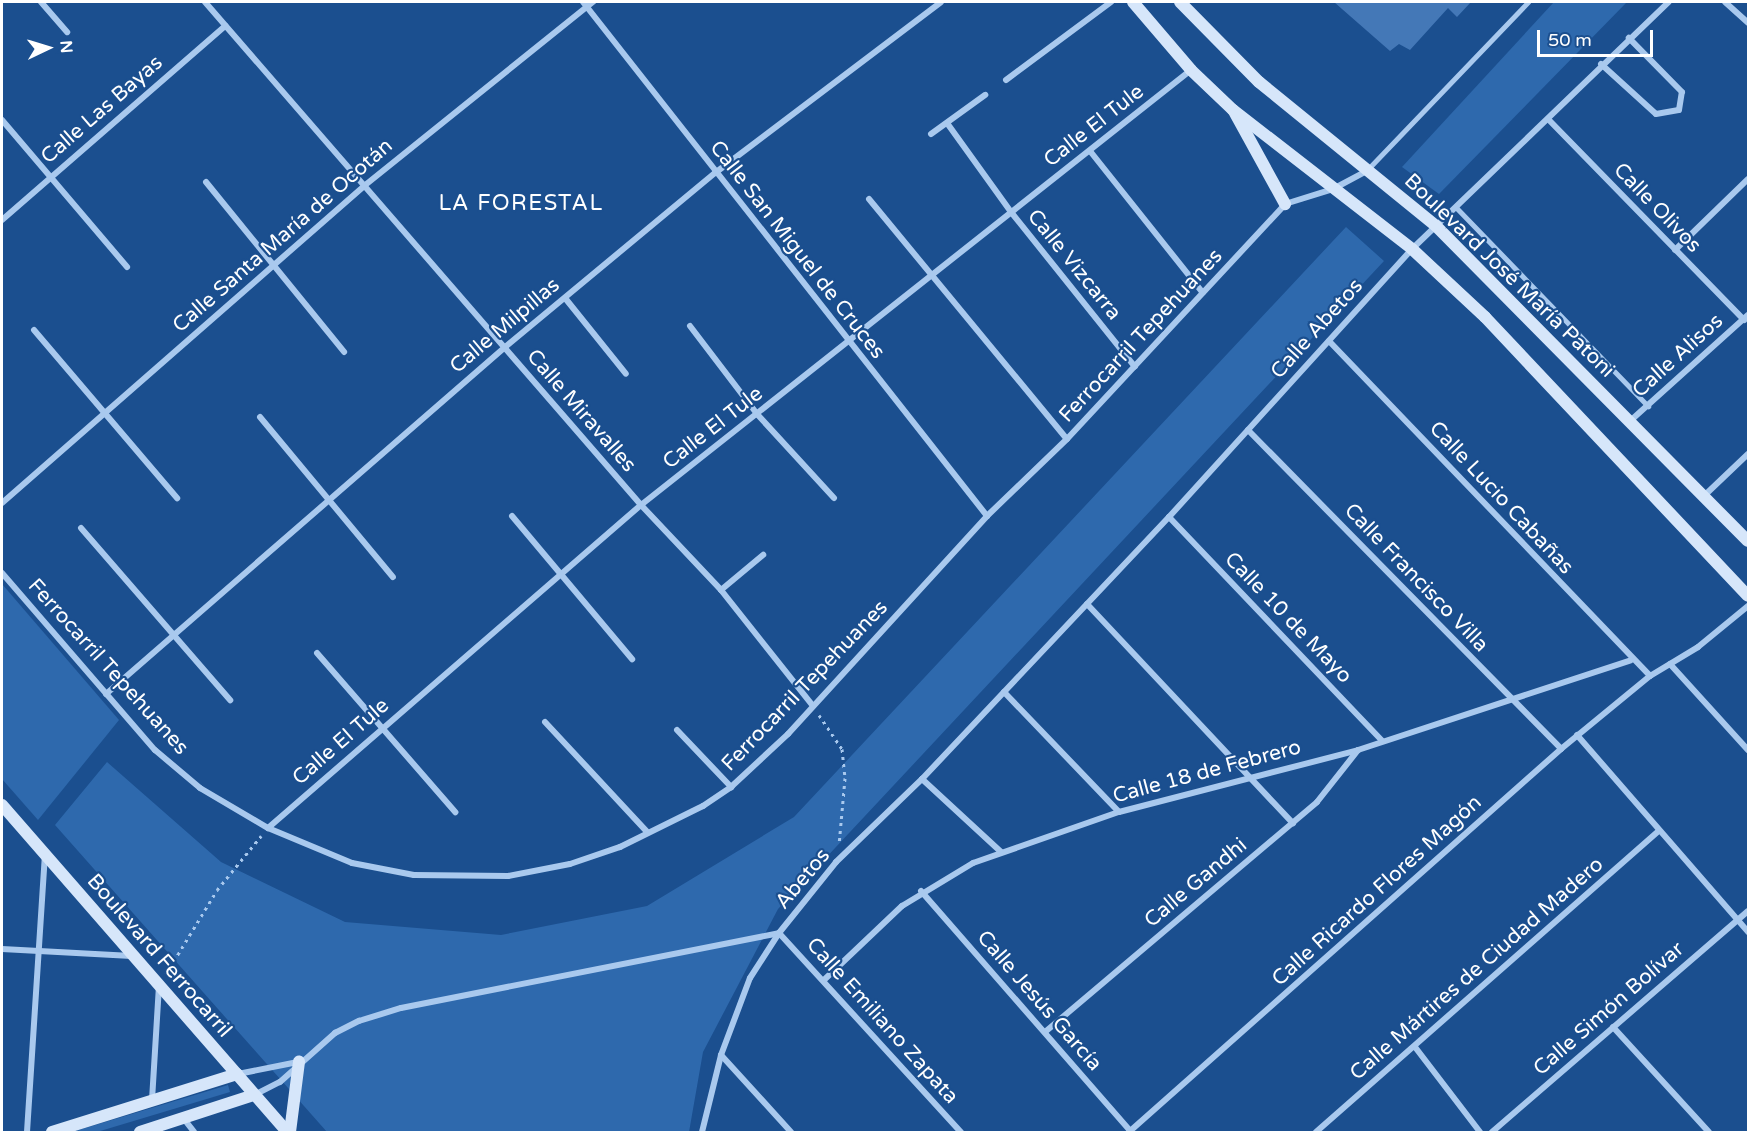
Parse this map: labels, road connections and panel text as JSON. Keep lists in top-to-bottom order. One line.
{"streets":{"main road":["Boulevard José María Patoni","Boulevard Ferrocarril"],"street":["Calle Las Bayas","Calle El Tule","Calle Olivos","Calle Santa María de Ocotán","Calle San Miguel de Cruces","Calle Vizcarra","Calle Milpillas","Calle Abetos","Ferrocarril Tepehuanes","Calle Alisos","Calle Miravalles","Calle Lucio Cabañas","Calle Francisco Villa","Calle 10 de Mayo","Calle 18 de Febrero","Abetos","Calle Gandhi","Calle Ricardo Flores Magón","Calle Mártires de Ciudad Madero","Calle Jesús García","Calle Simón Bolívar","Calle Emiliano Zapata"]},"crossings":[["Calle Las Bayas","Calle Miravalles"],["Calle El Tule","Calle San Miguel de Cruces"],["Calle El Tule","Calle Vizcarra"],["Calle El Tule","Ferrocarril Tepehuanes"],["Calle El Tule","Calle Miravalles"],["Calle Olivos","Calle Abetos"],["Calle Olivos","Calle Alisos"],["Calle Santa María de Ocotán","Calle San Miguel de Cruces"],["Calle Santa María de Ocotán","Calle Miravalles"],["Calle San Miguel de Cruces","Calle Milpillas"],["Calle San Miguel de Cruces","Ferrocarril Tepehuanes"],["Calle Vizcarra","Ferrocarril Tepehuanes"],["Boulevard José María Patoni","Calle Abetos"],["Boulevard José María Patoni","Ferrocarril Tepehuanes"],["Boulevard José María Patoni","Calle Alisos"],["Calle Milpillas","Ferrocarril Tepehuanes"],["Calle Milpillas","Calle Miravalles"],["Calle Abetos","Calle Lucio Cabañas"],["Calle Abetos","Calle Francisco Villa"],["Calle Abetos","Calle 10 de Mayo"],["Calle Abetos","Abetos"],["Ferrocarril Tepehuanes","Calle Miravalles"],["Calle Lucio Cabañas","Calle 18 de Febrero"],["Calle Lucio Cabañas","Calle Ricardo Flores Magón"],["Calle Francisco Villa","Calle 18 de Febrero"],["Calle Francisco Villa","Calle Ricardo Flores Magón"],["Calle 10 de Mayo","Calle 18 de Febrero"],["Calle 18 de Febrero","Calle Gandhi"],["Calle 18 de Febrero","Calle Jesús García"],["Calle 18 de Febrero","Calle Emiliano Zapata"],["Abetos","Calle Emiliano Zapata"],["Calle Gandhi","Calle Jesús García"],["Calle Ricardo Flores Magón","Calle Jesús García"]],"districts":["LA FORESTAL"],"scale_bar":"50 m","north":"right"}
